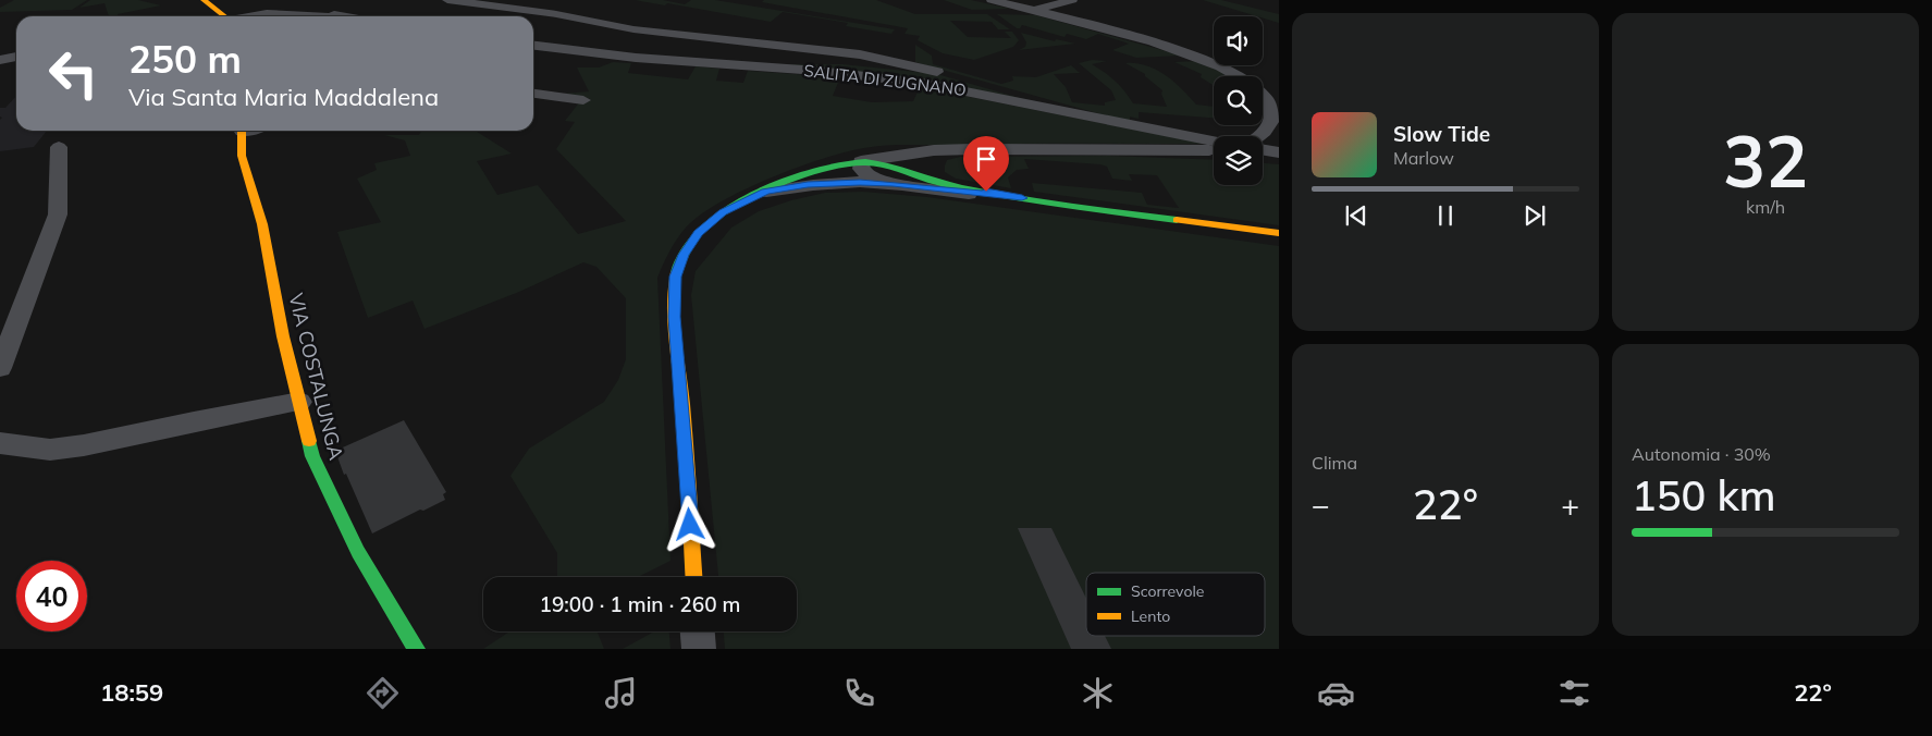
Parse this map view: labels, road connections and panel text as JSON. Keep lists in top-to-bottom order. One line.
{"streets":{"street":["SALITA DI ZUGNANO","VIA COSTALUNGA"]},"legend":["Scorrevole","Lento"],"page":{"tile":[["32","km/h"],"Clima",["Autonomia · 30%","150 km"]],"turn":["250 m","Via Santa Maria Maddalena"],"song":["Slow Tide","Marlow"],"heat":["−","22°","+"],"limit":"40","trip":"19:00 · 1 min · 260 m","tabs":["18:59","22°"]}}
